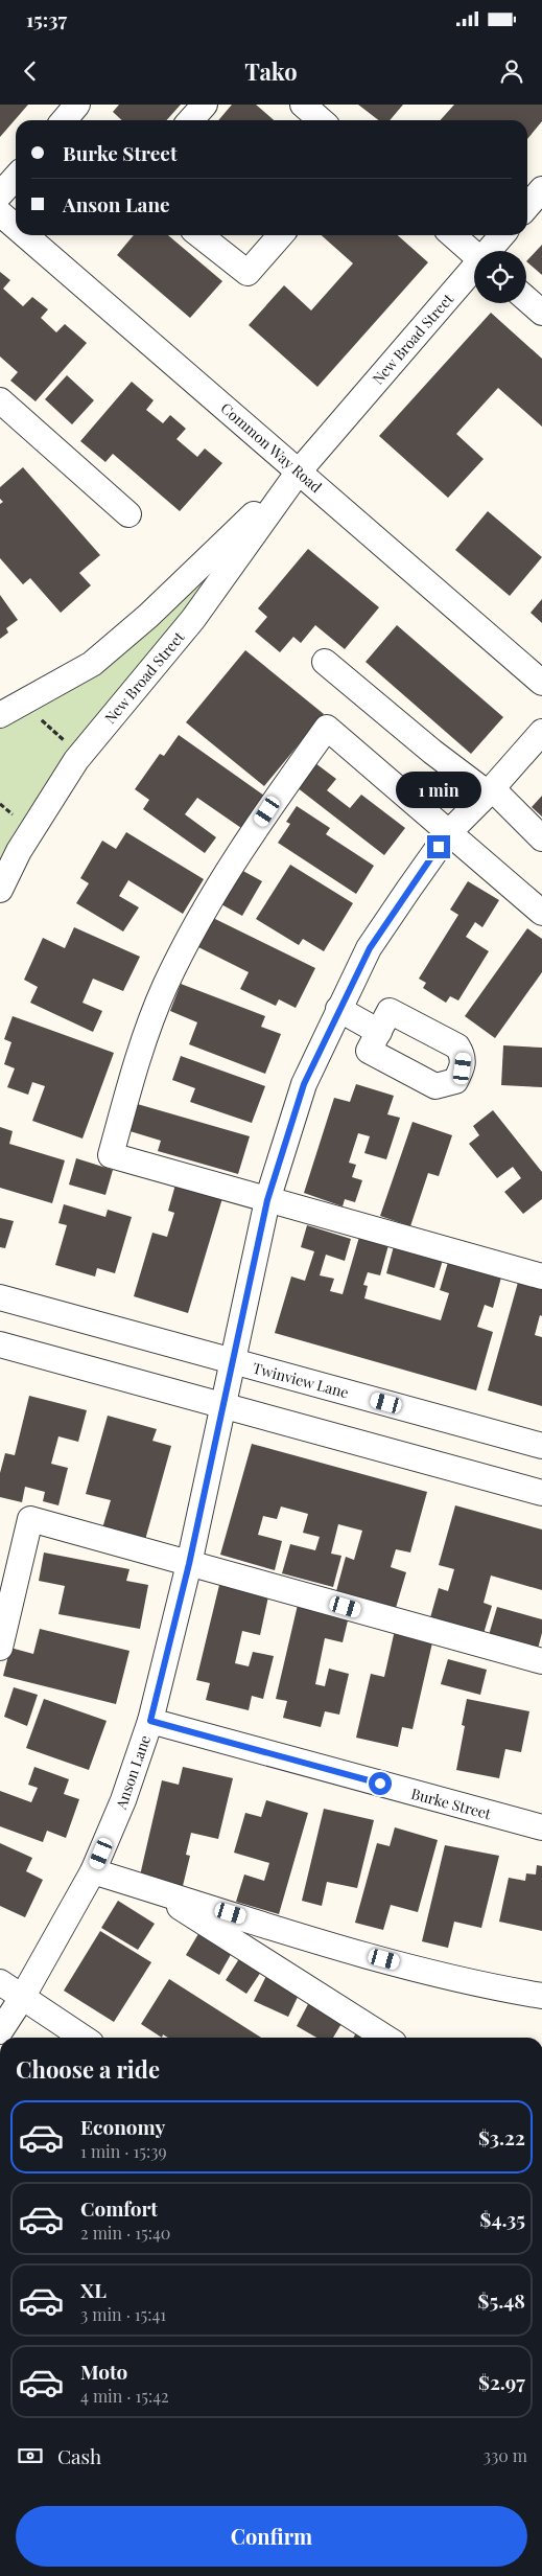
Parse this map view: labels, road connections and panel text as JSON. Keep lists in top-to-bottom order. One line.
{"streets":{"street":["New Broad Street","Common Way Road","Twinview Lane","Anson Lane","Burke Street"]},"crossings":[["New Broad Street","Common Way Road"],["Twinview Lane","Anson Lane"],["Anson Lane","Burke Street"]],"page":{"status":"15:37","header":"Tako","banner":["Burke Street","Anson Lane"],"bubble":"1 min","heading":"Choose a ride","list":[{"name":"Economy","note":"1 min · 15:39","value":"$3.22"},{"name":"Comfort","note":"2 min · 15:40","value":"$4.35"},{"name":"XL","note":"3 min · 15:41","value":"$5.48"},{"name":"Moto","note":"4 min · 15:42","value":"$2.97"}],"pay":["Cash","330 m"],"buttons":"Confirm"}}
